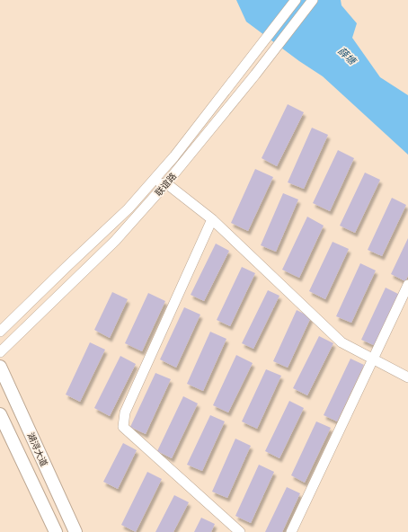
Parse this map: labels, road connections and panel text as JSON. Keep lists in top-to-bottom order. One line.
{"streets":{"main road":["湖浔大道"],"street":["联谊路"]},"water":["薛塘"]}
